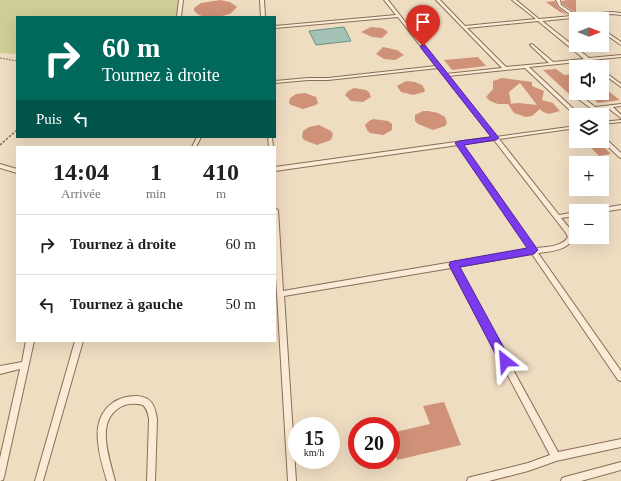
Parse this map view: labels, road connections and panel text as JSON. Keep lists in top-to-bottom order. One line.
{"north":"right","page":{"map_buttons":["+","−"],"turn":["60 m","Tournez à droite"],"then":"Puis","eta":["14:04","Arrivée","1","min","410","m"],"list":[{"name":"Tournez à droite","value":"60 m"},{"name":"Tournez à gauche","value":"50 m"}],"speed":"15 km/h","limit":"20"}}
